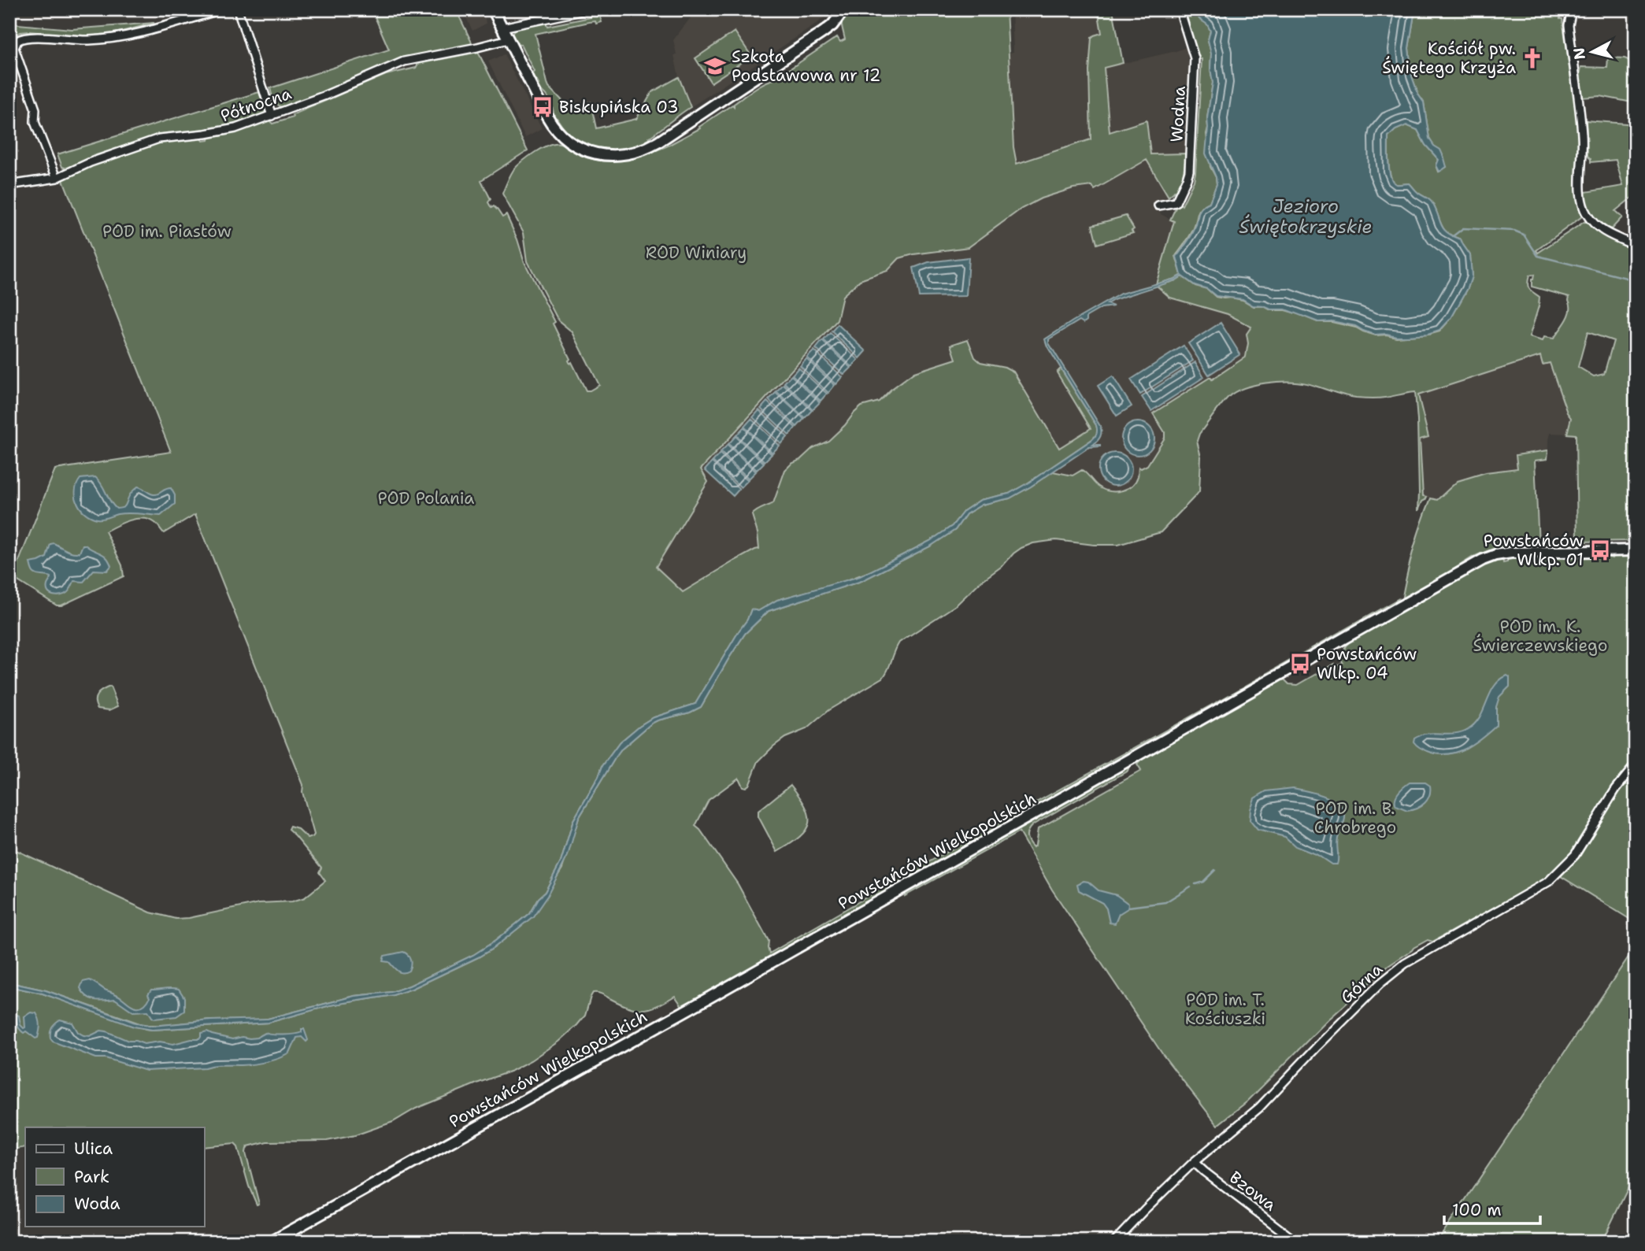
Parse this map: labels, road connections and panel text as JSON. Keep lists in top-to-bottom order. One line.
{"streets":{"street":["Północna","Wodna","Powstańców Wielkopolskich","Górna","Bzowa"]},"crossings":[["Górna","Bzowa"]],"water":["Jezioro Świętokrzyskie"],"parks":["POD im. Piastów","ROD Winiary","POD Polania","POD im. K. Świerczewskiego","POD im. B. Chrobrego","POD im. T. Kościuszki"],"places":{"church":["Kościół pw. Świętego Krzyża"],"school or university":["Szkoła Podstawowa nr 12"],"bus stop":["Biskupińska 03","Powstańców Wlkp. 01","Powstańców Wlkp. 04"]},"legend":["Ulica","Park","Woda"],"scale_bar":"100 m","north":"left"}
